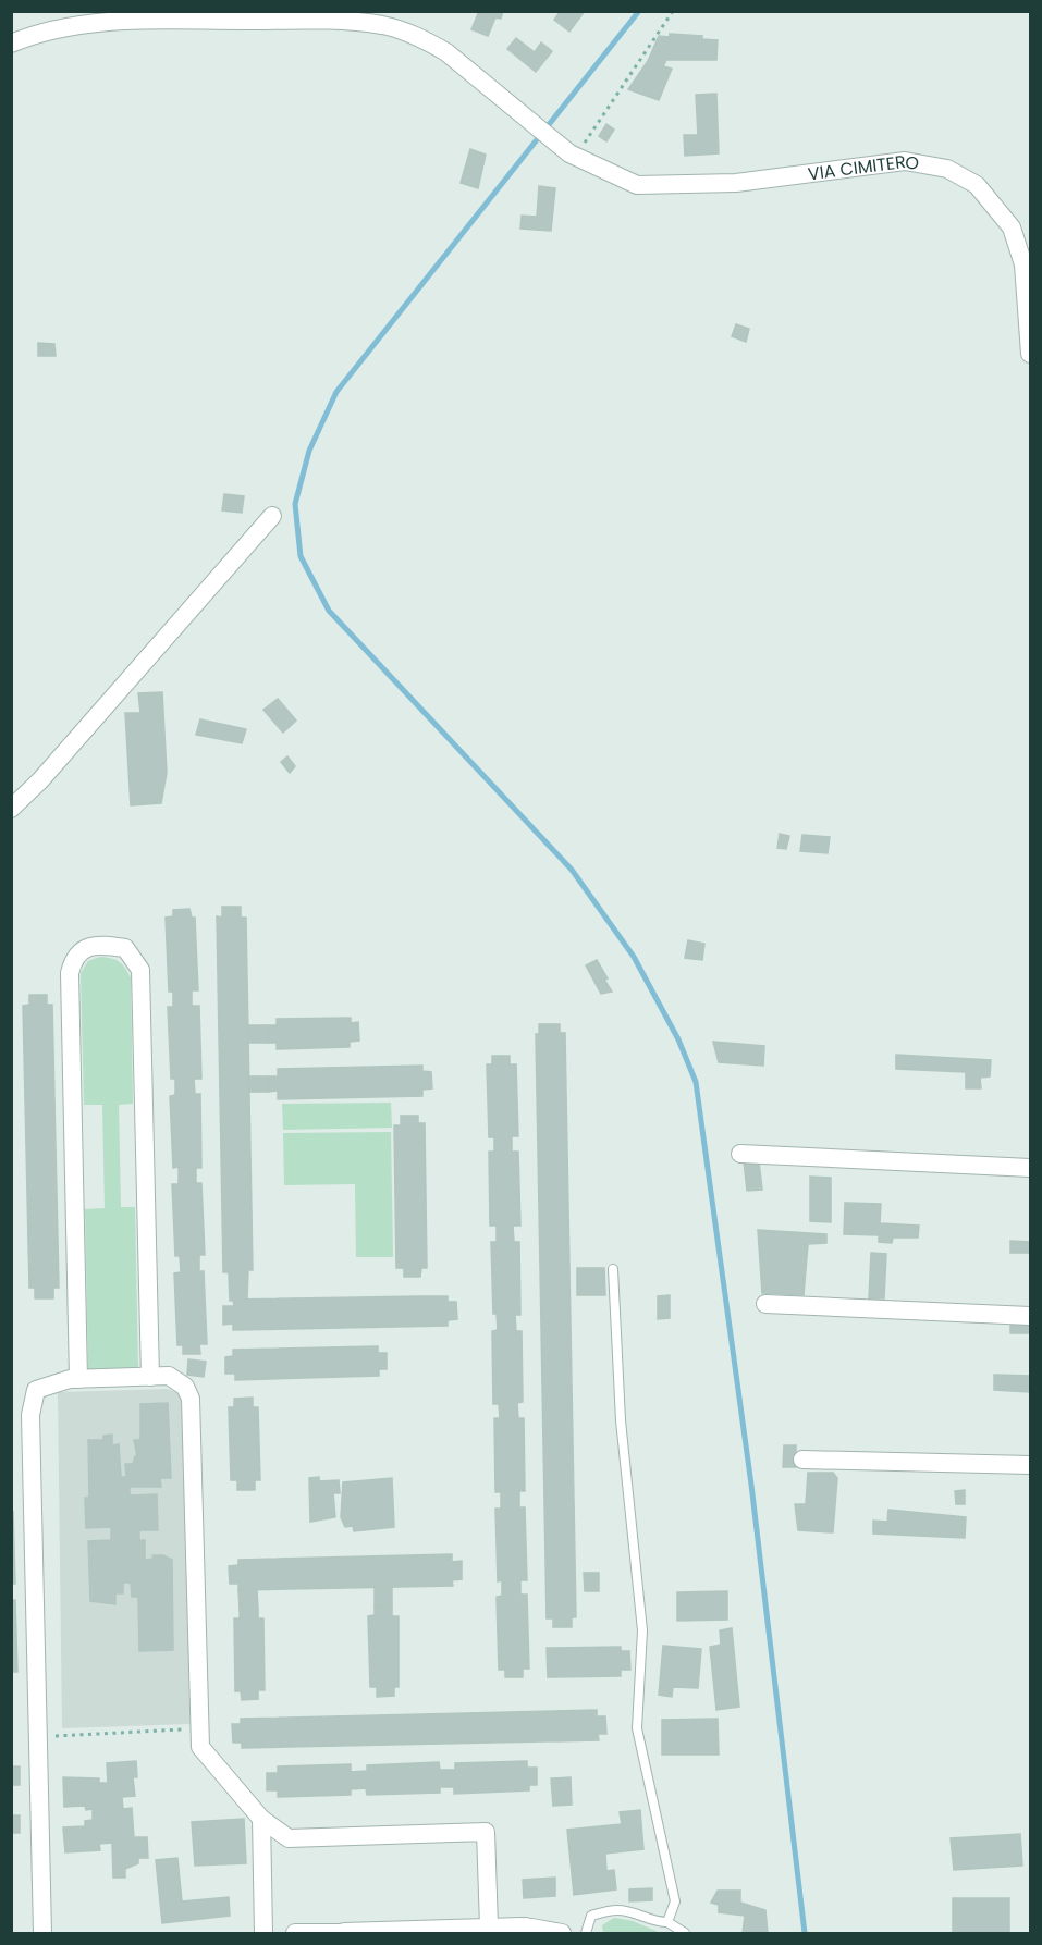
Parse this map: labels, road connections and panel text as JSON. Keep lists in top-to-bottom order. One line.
{"streets":{"street":["VIA CIMITERO"]}}
